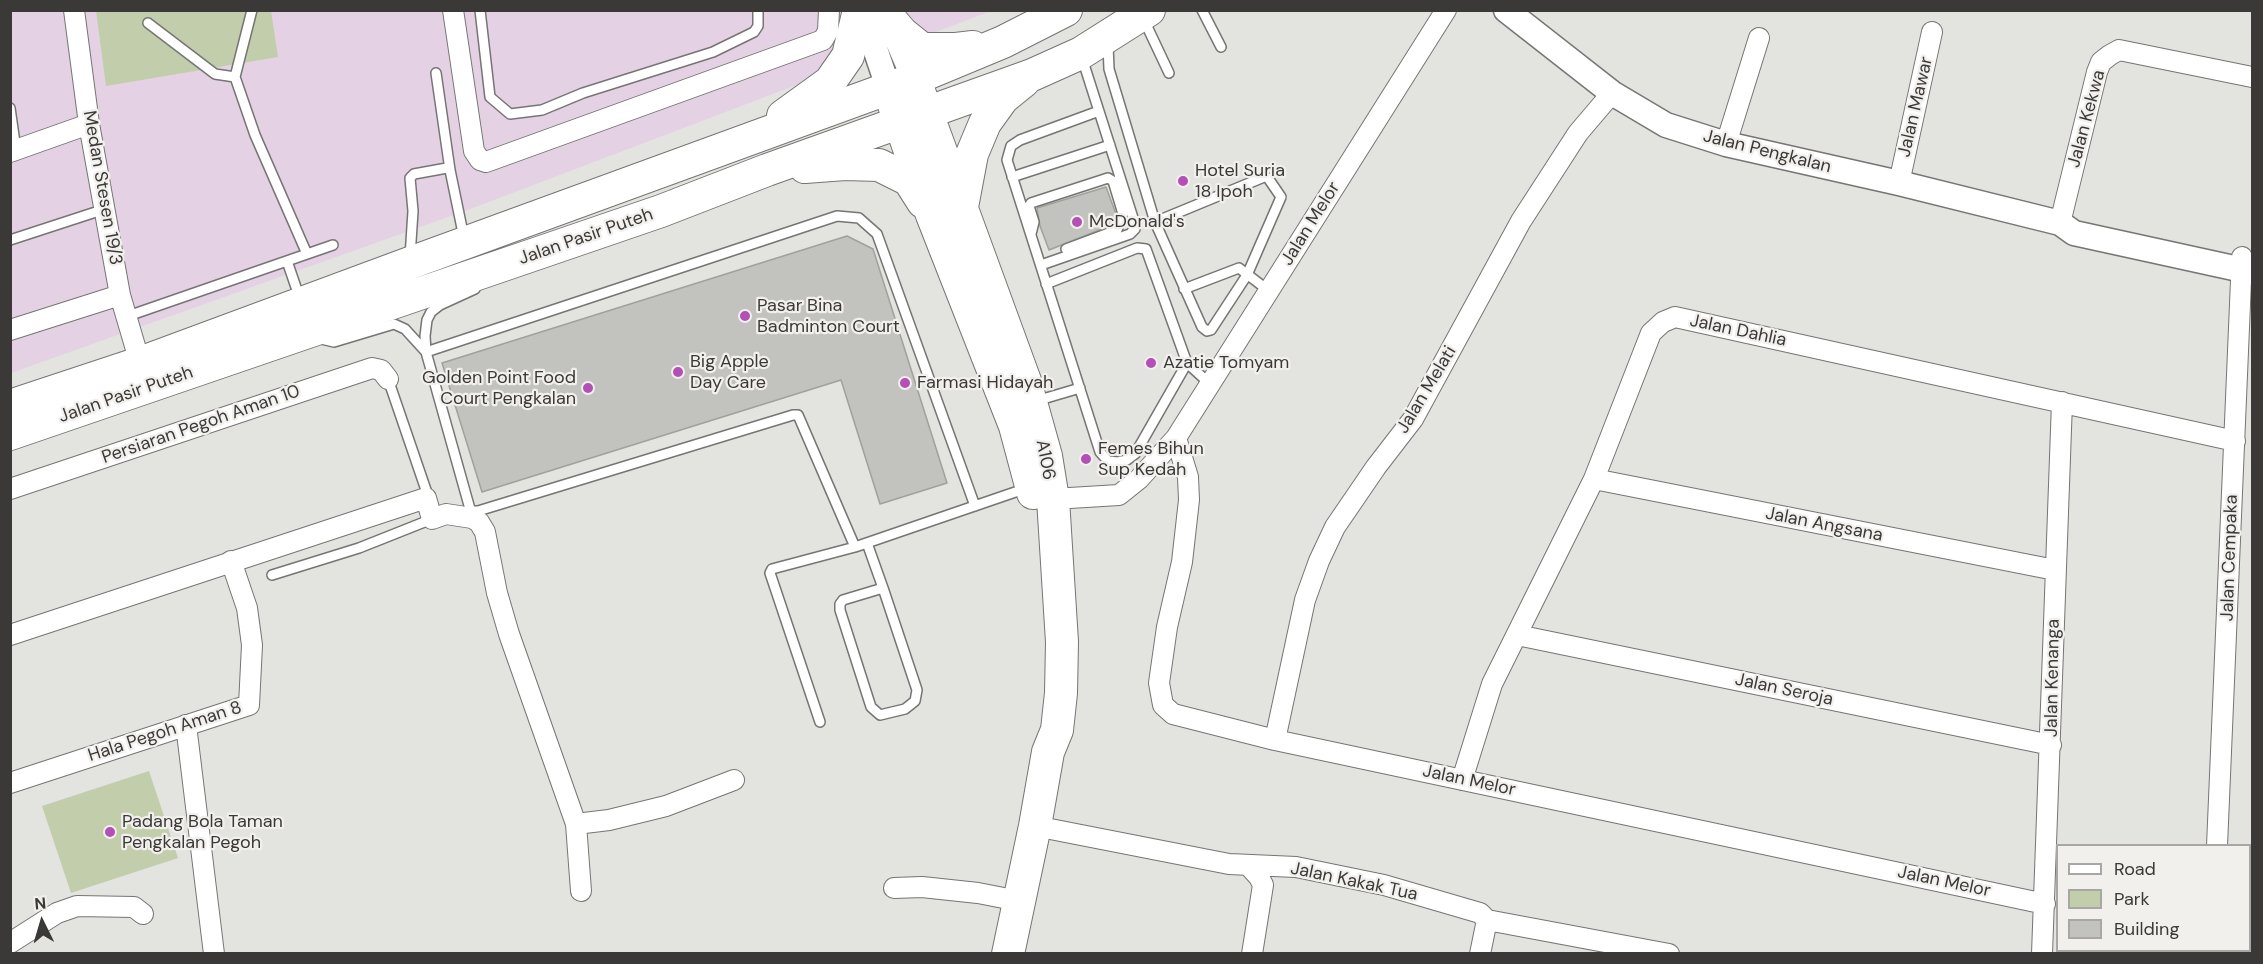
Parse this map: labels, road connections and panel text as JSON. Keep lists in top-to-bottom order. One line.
{"streets":{"main road":["Jalan Pasir Puteh","A106"],"street":["Jalan Mawar","Jalan Kekwa","Jalan Pengkalan","Medan Stesen 19/3","Jalan Melor","Jalan Dahlia","Jalan Melati","Persiaran Pegoh Aman 10","Jalan Angsana","Jalan Cempaka","Jalan Kenanga","Jalan Seroja","Hala Pegoh Aman 8","Jalan Kakak Tua"]},"crossings":[["Jalan Mawar","Jalan Pengkalan"],["Jalan Kekwa","Jalan Pengkalan"],["Jalan Pengkalan","Jalan Melati"],["Jalan Pengkalan","Jalan Cempaka"],["Medan Stesen 19/3","Jalan Pasir Puteh"],["Jalan Melor","Jalan Dahlia"],["Jalan Melor","Jalan Melati"],["Jalan Melor","A106"],["Jalan Melor","Jalan Kenanga"],["Jalan Dahlia","Jalan Angsana"],["Jalan Dahlia","Jalan Cempaka"],["Jalan Dahlia","Jalan Kenanga"],["Jalan Dahlia","Jalan Seroja"],["A106","Jalan Kakak Tua"],["Jalan Angsana","Jalan Kenanga"],["Jalan Kenanga","Jalan Seroja"]],"places":["Hotel Suria 18 Ipoh","McDonald's","Pasar Bina Badminton Court","Azatie Tomyam","Big Apple Day Care","Farmasi Hidayah","Golden Point Food Court Pengkalan","Femes Bihun Sup Kedah","Padang Bola Taman Pengkalan Pegoh"],"legend":["Road","Park","Building"],"north":"top"}
